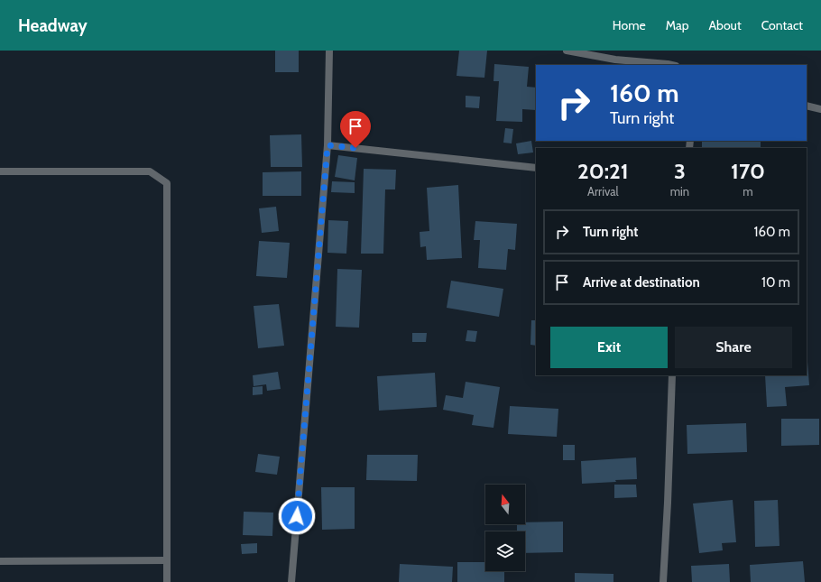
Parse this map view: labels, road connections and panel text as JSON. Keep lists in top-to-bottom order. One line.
{"north":"top","page":{"header":"Headway","nav":["Home","Map","About","Contact"],"turn":["160 m","Turn right"],"eta":["20:21","Arrival","3","min","170","m"],"list":[{"name":"Turn right","value":"160 m"},{"name":"Arrive at destination","value":"10 m"}],"buttons":["Exit","Share"]}}
